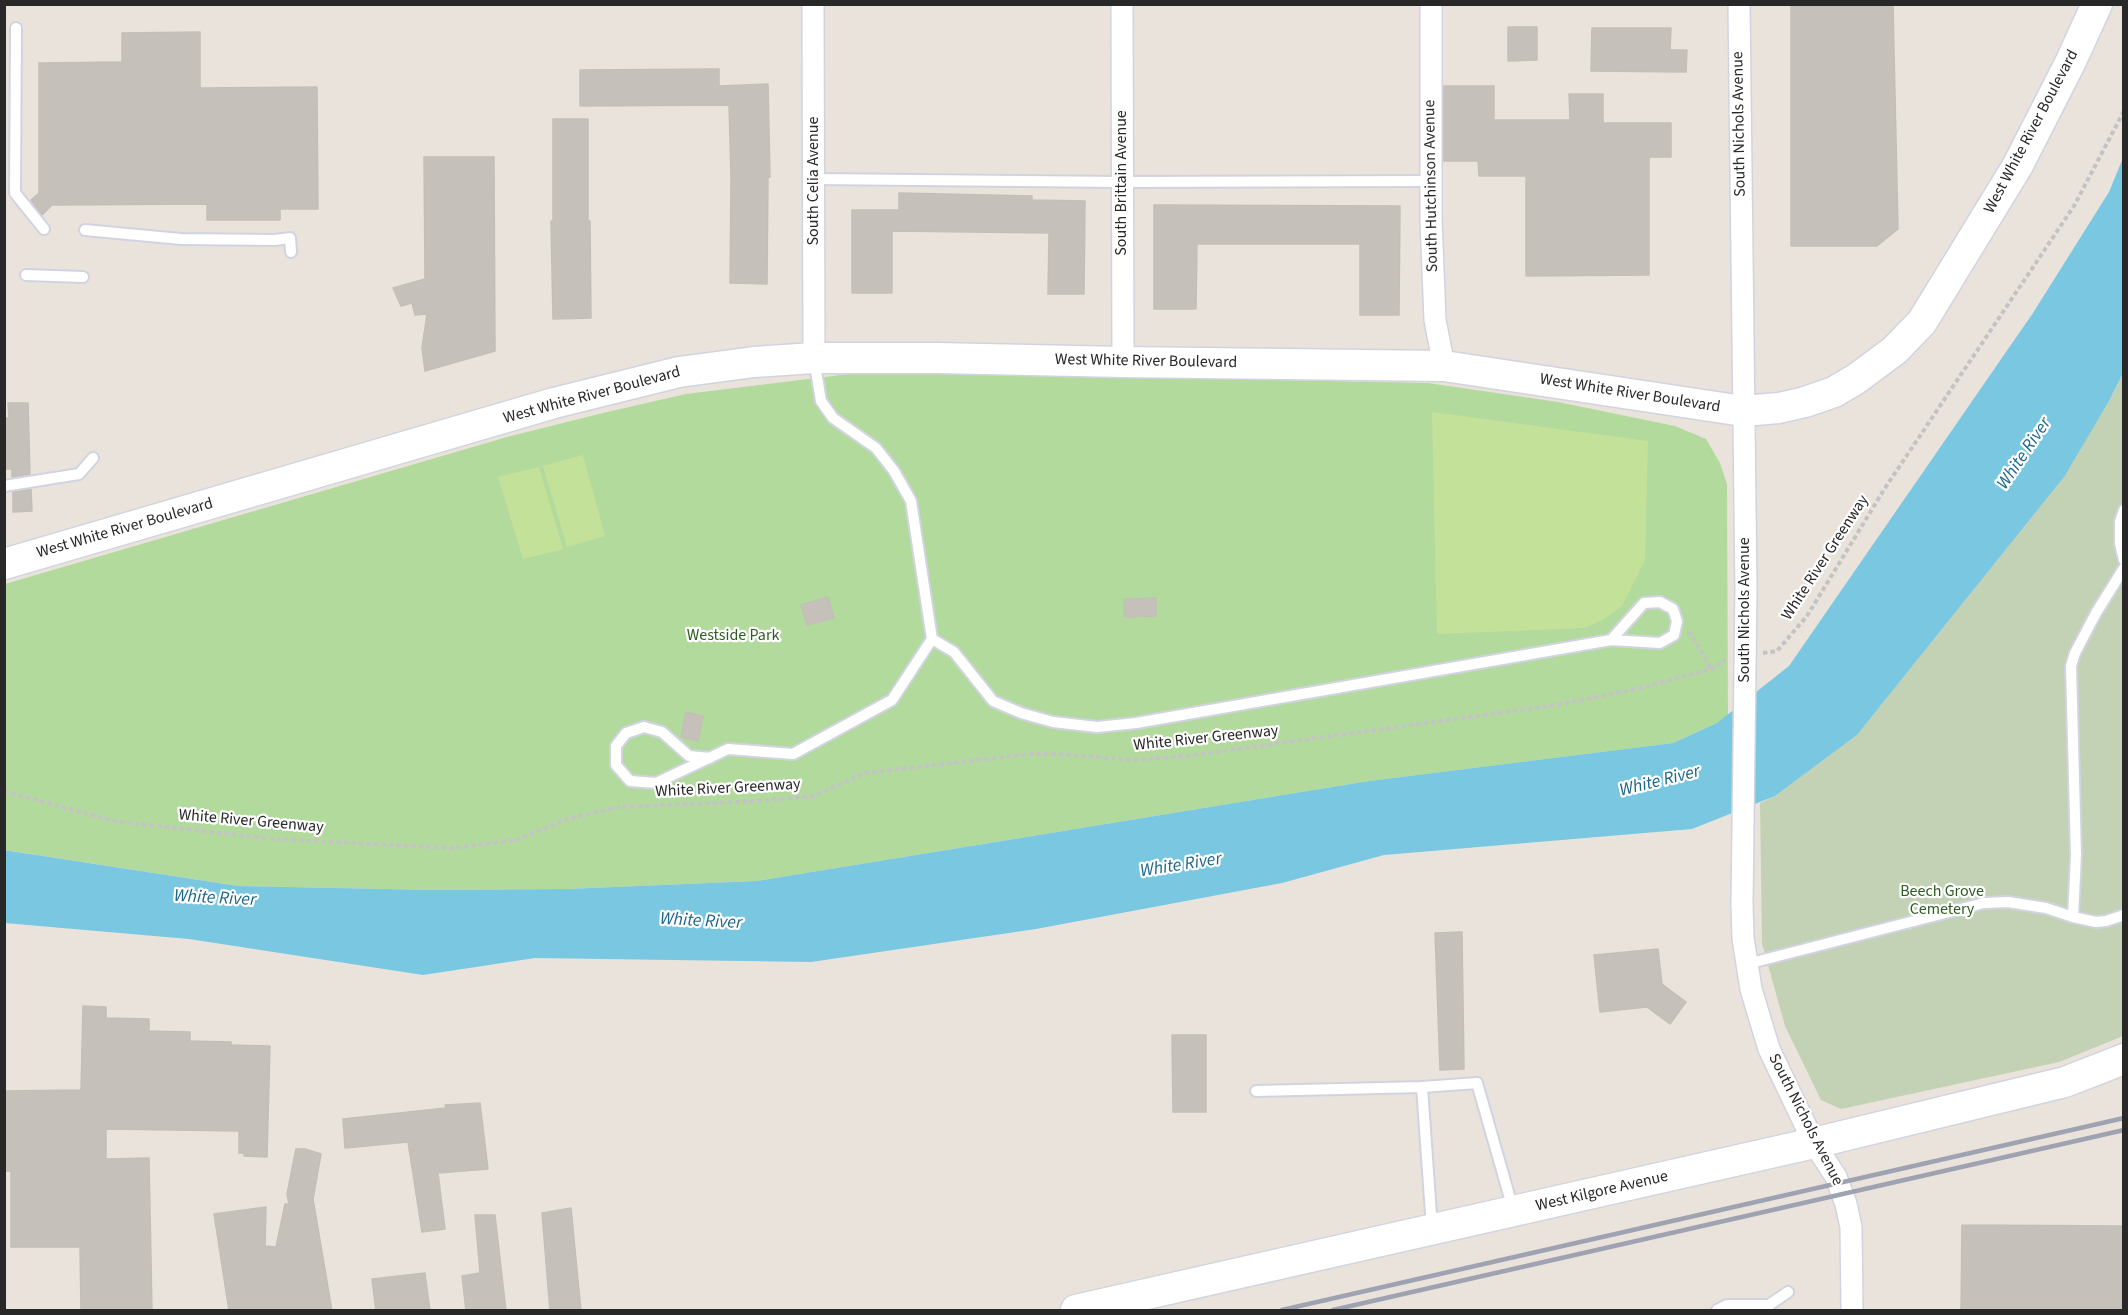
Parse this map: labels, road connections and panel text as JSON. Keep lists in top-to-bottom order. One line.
{"streets":{"street":["South Nichols Avenue","West White River Boulevard","South Celia Avenue","South Brittain Avenue","South Hutchinson Avenue","West Kilgore Avenue"],"path":["White River Greenway"]},"crossings":[["South Nichols Avenue","West White River Boulevard"],["South Nichols Avenue","West Kilgore Avenue"],["West White River Boulevard","South Celia Avenue"],["West White River Boulevard","South Brittain Avenue"],["West White River Boulevard","South Hutchinson Avenue"]],"water":["White River"],"parks":["Westside Park","Beech Grove Cemetery"]}
